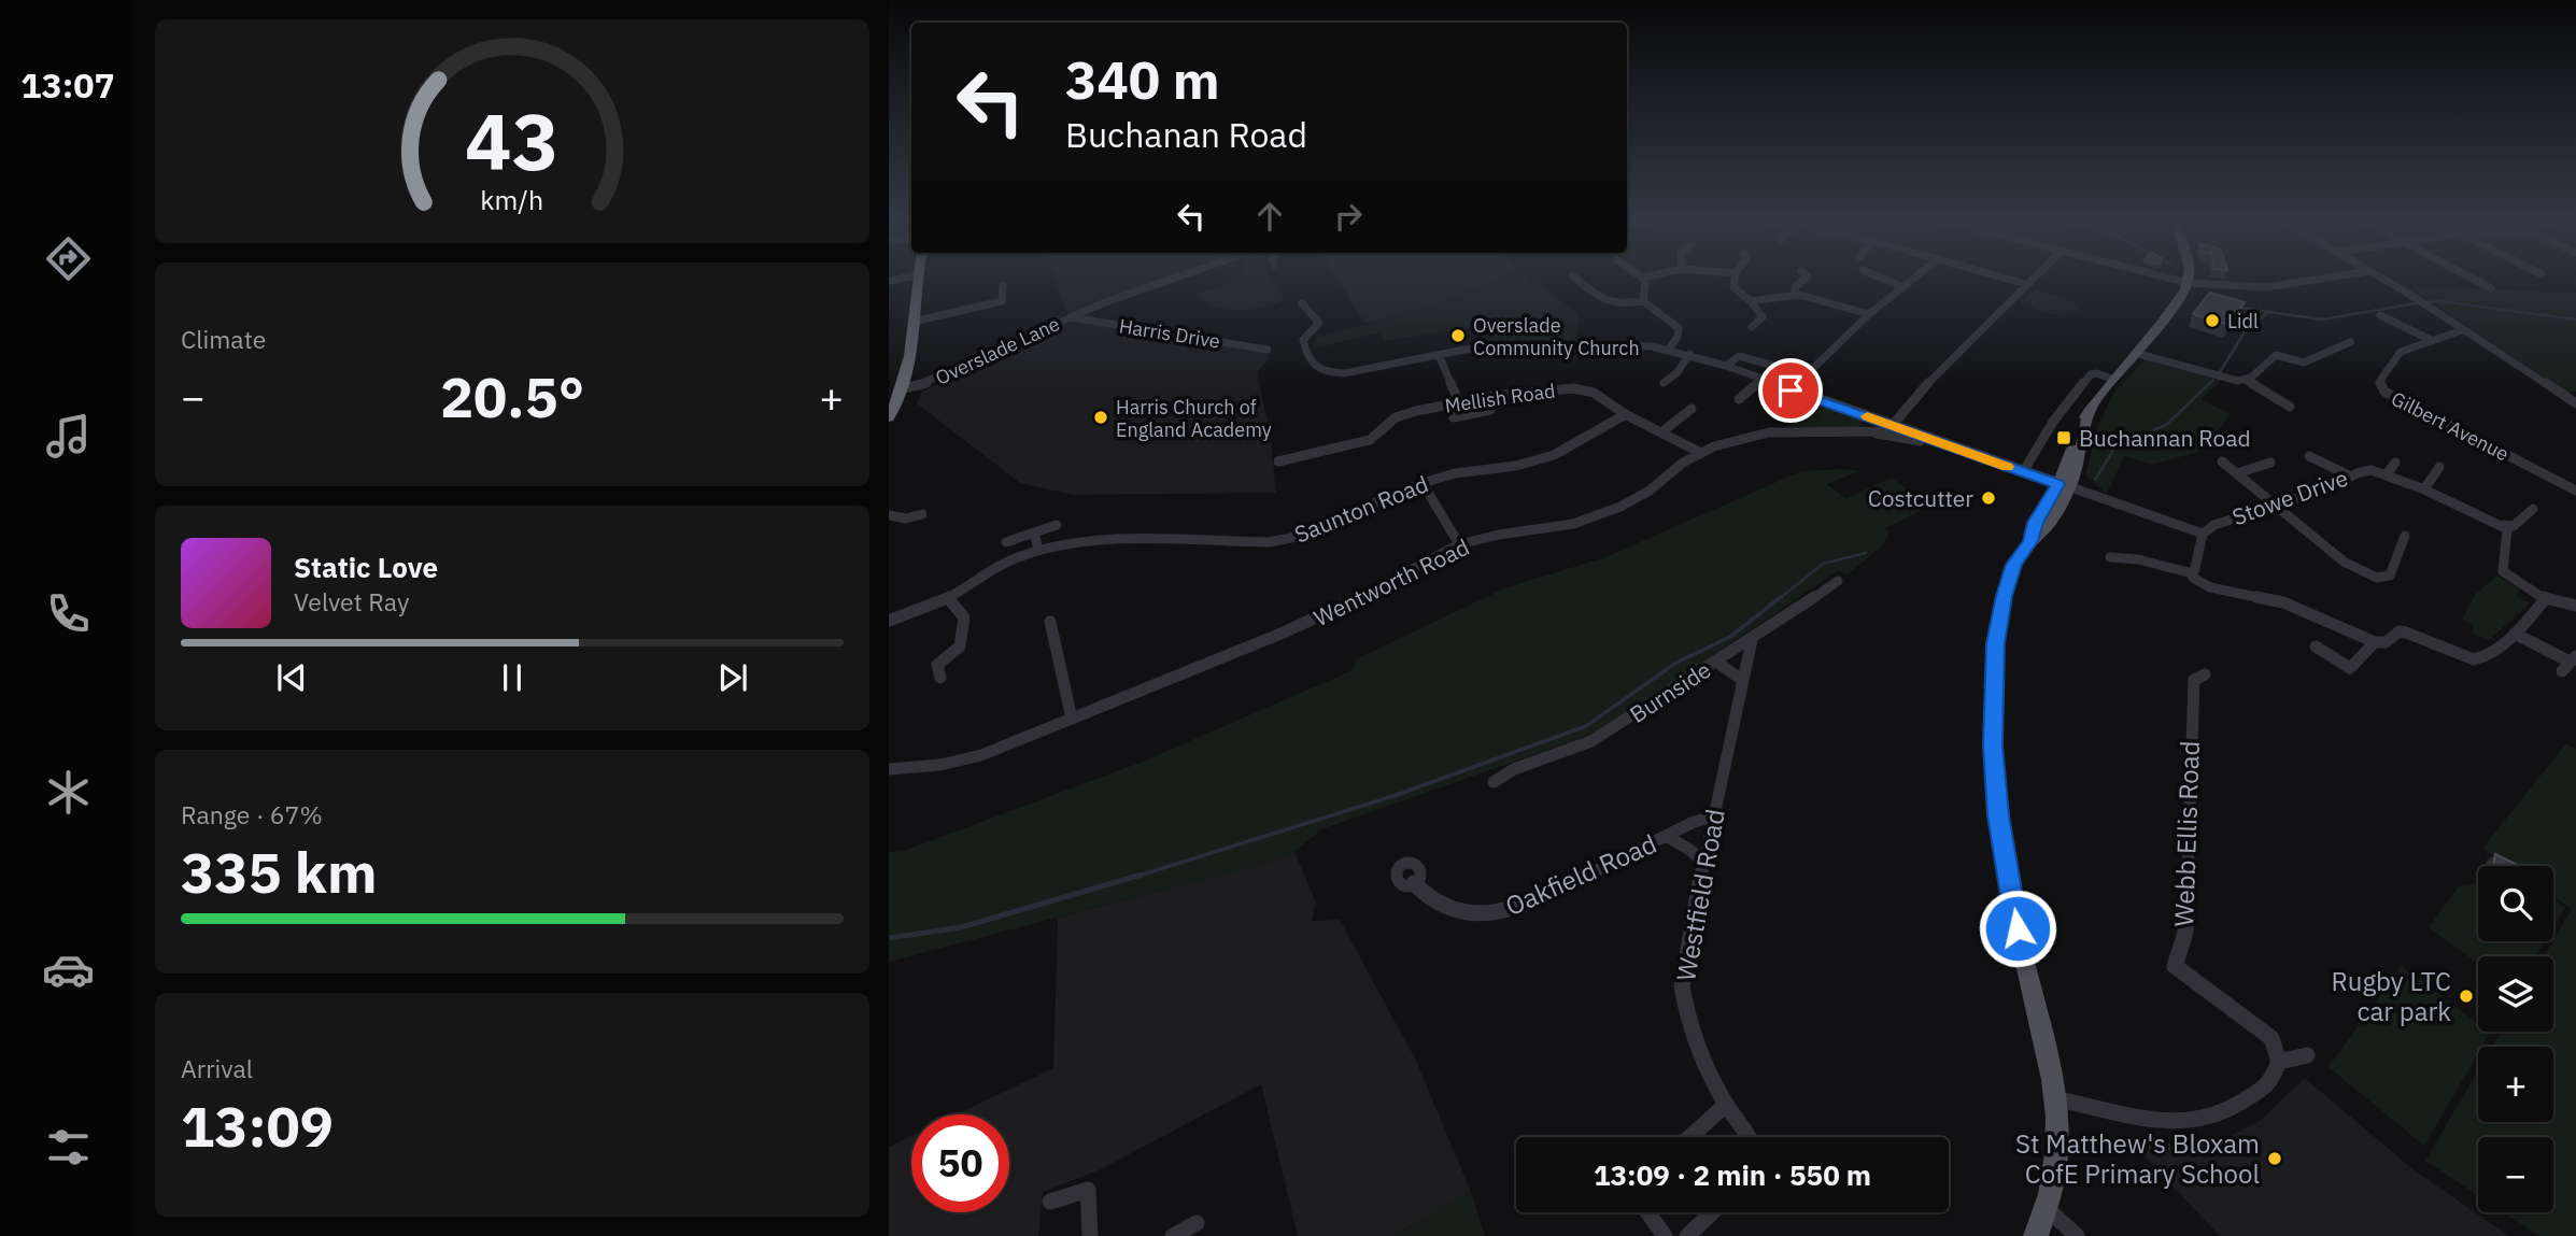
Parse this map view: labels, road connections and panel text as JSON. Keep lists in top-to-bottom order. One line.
{"streets":{"street":["Harris Drive","Overslade Lane","Mellish Road","Gilbert Avenue","Stowe Drive","Saunton Road","Wentworth Road","Burnside","Webb Ellis Road","Oakfield Road","Westfield Road"]},"crossings":[["Harris Drive","Overslade Lane"],["Mellish Road","Saunton Road"],["Mellish Road","Wentworth Road"],["Burnside","Westfield Road"],["Oakfield Road","Westfield Road"]],"places":{"other":["Lidl","Overslade Community Church","Harris Church of England Academy","Costcutter","Rugby LTC car park","St Matthew's Bloxam CofE Primary School"],"transit":["Buchannan Road"]},"page":{"tabs":"13:07","turn":["340 m","Buchanan Road"],"tile":["Climate",["Range · 67%","335 km"],["Arrival","13:09"]],"heat":["−","20.5°","+"],"song":["Static Love","Velvet Ray"],"map_buttons":["+","−"],"limit":"50","trip":"13:09 · 2 min · 550 m","gauge":["43","km/h"]}}
